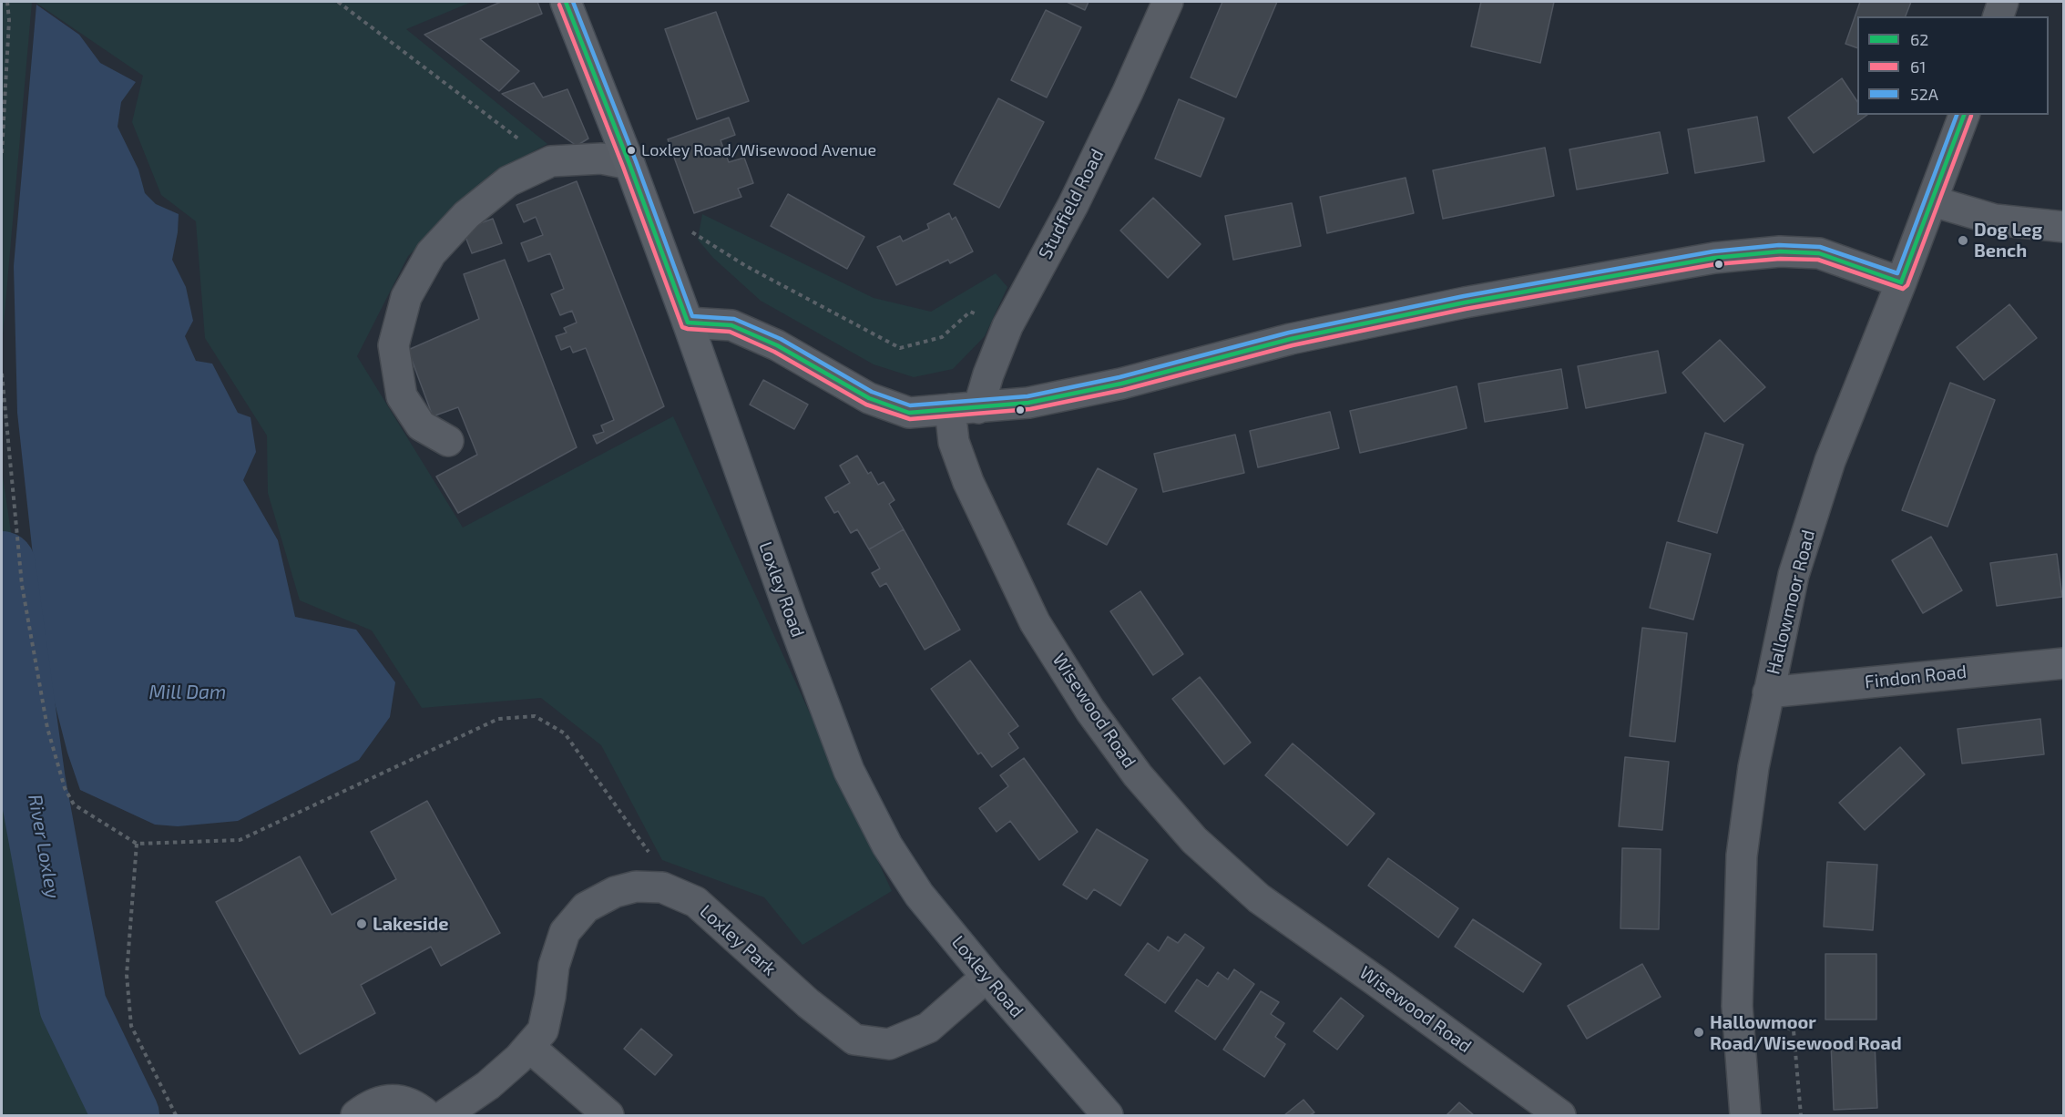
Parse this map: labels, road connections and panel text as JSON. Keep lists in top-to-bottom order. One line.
{"streets":{"main road":["Loxley Road"],"street":["Studfield Road","Hallowmoor Road","Findon Road","Wisewood Road","Loxley Park"]},"crossings":[["Studfield Road","Wisewood Road"],["Loxley Road","Loxley Park"],["Hallowmoor Road","Findon Road"]],"water":["Mill Dam","River Loxley"],"places":["Loxley Road/Wisewood Avenue","Dog Leg Bench","Lakeside","Hallowmoor Road/Wisewood Road"],"lines":["transit line 62","transit line 52A","transit line 61"],"legend":["62","61","52A"]}
